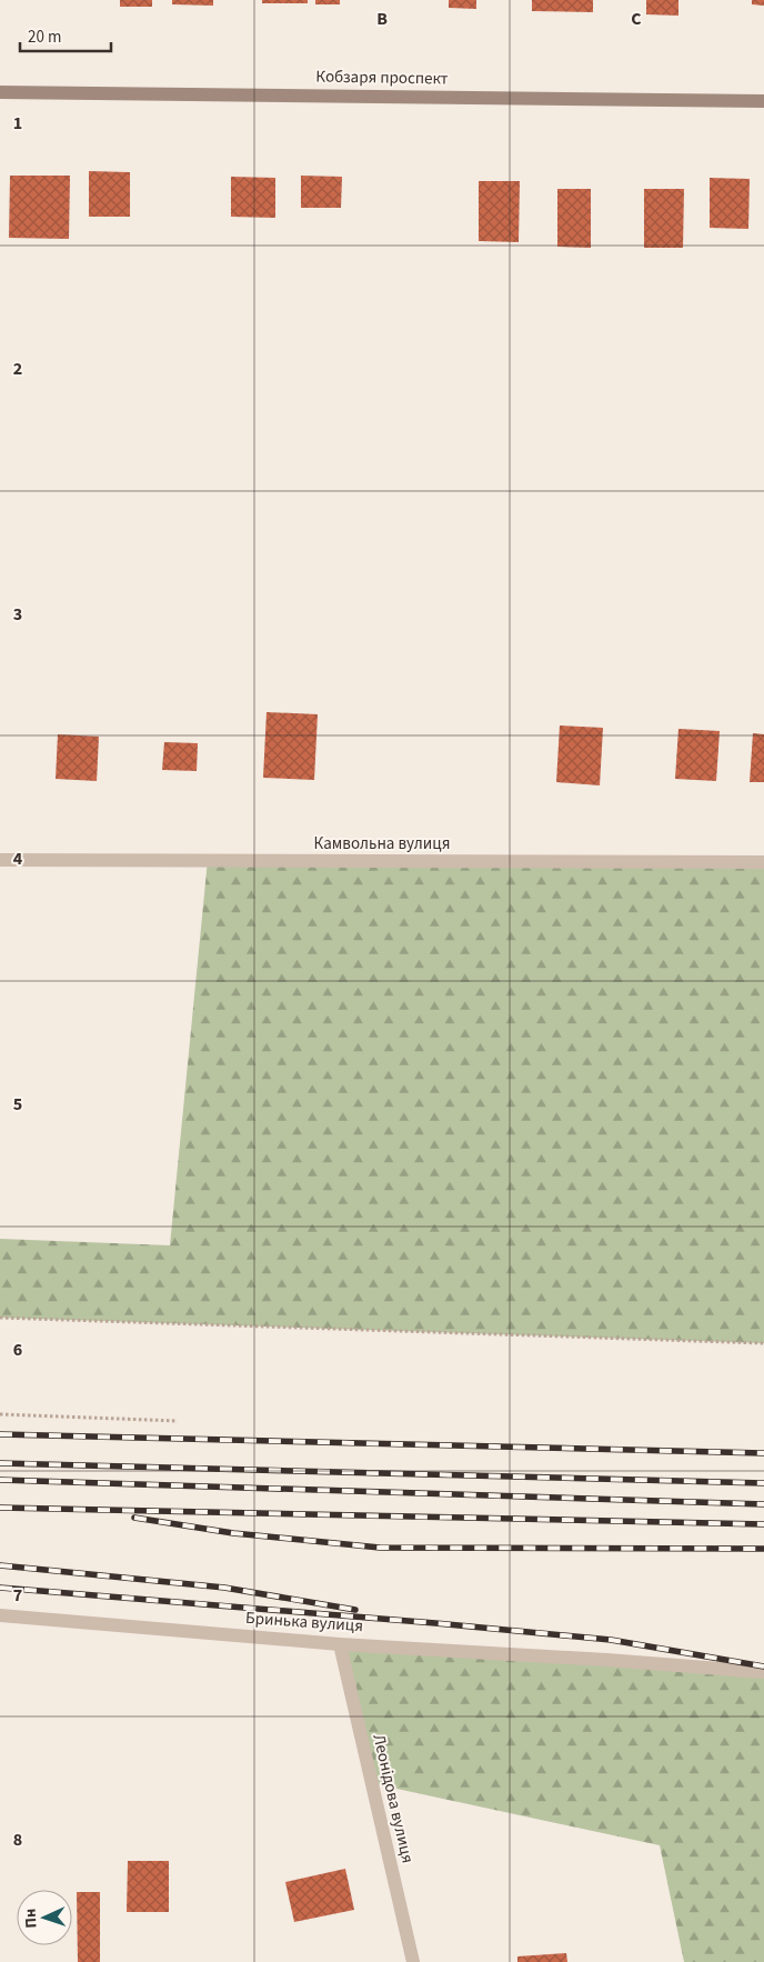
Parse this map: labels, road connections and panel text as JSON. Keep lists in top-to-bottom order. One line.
{"streets":{"main road":["Кобзаря проспект"],"street":["Камвольна вулиця","Бринька вулиця","Леонідова вулиця"]},"crossings":[["Бринька вулиця","Леонідова вулиця"]],"scale_bar":"20 m","north":"left","grid":{"columns":["B","C"],"rows":["1","2","3","4","5","6","7","8"]}}
